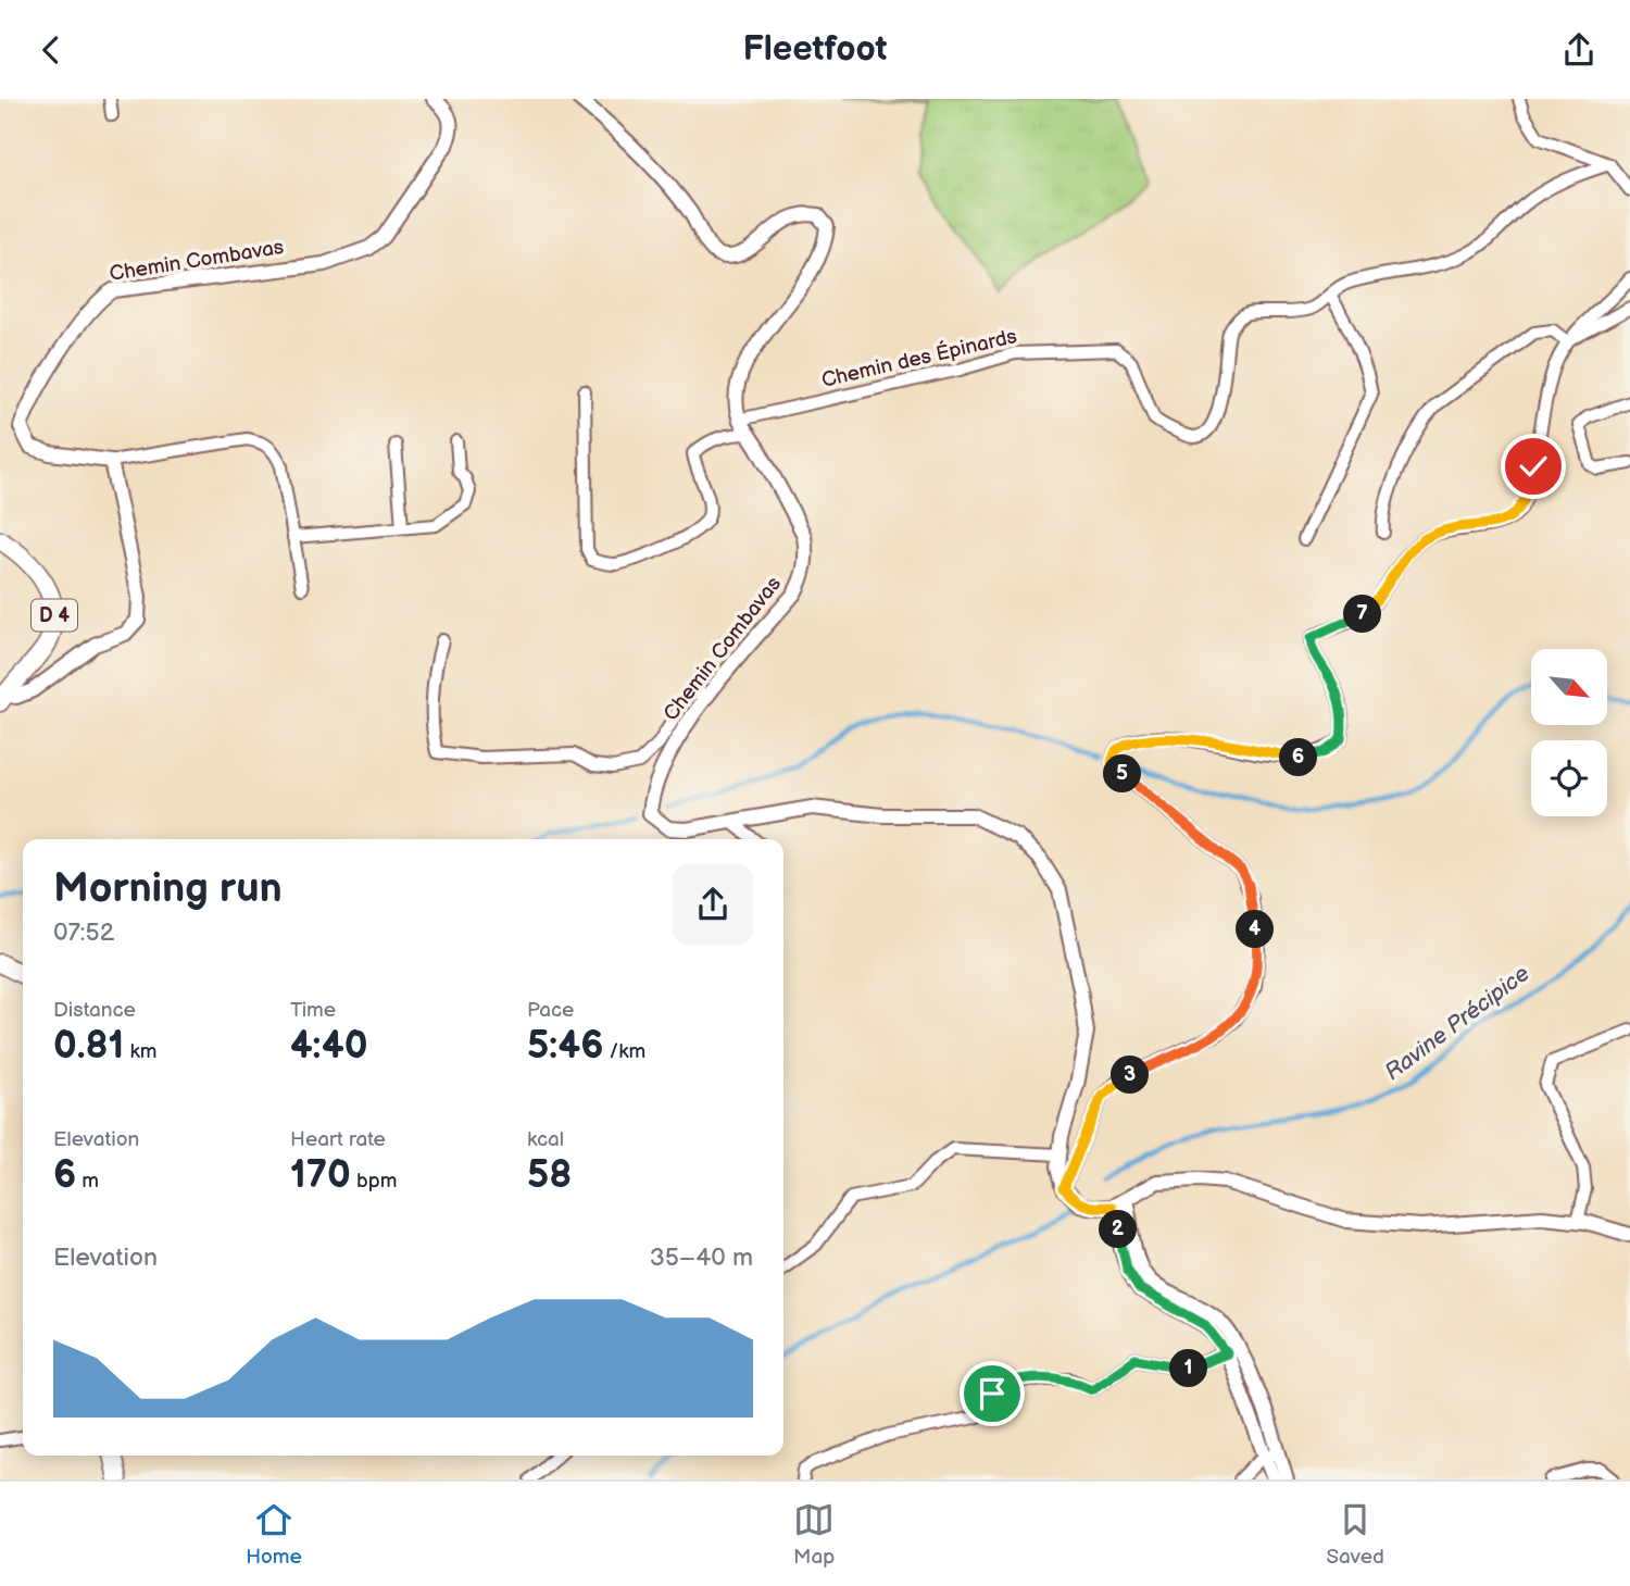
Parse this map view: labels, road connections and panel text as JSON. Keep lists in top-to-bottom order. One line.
{"streets":{"main road":["D 4"],"street":["Chemin Combavas","Chemin des Épinards"]},"crossings":[["Chemin Combavas","Chemin des Épinards"]],"water":["Ravine Précipice"],"north":"bottom right","page":{"header":"Fleetfoot","pins":["7","6","5","4","3","2","1"],"heading":["Morning run","07:52"],"stats":[["Distance","0.81 km"],["Time","4:40"],["Pace","5:46 /km"],["Elevation","6 m"],["Heart rate","170 bpm"],["kcal","58"]],"chart":["Elevation","35–40 m"],"tabs":["Home","Map","Saved"]}}
